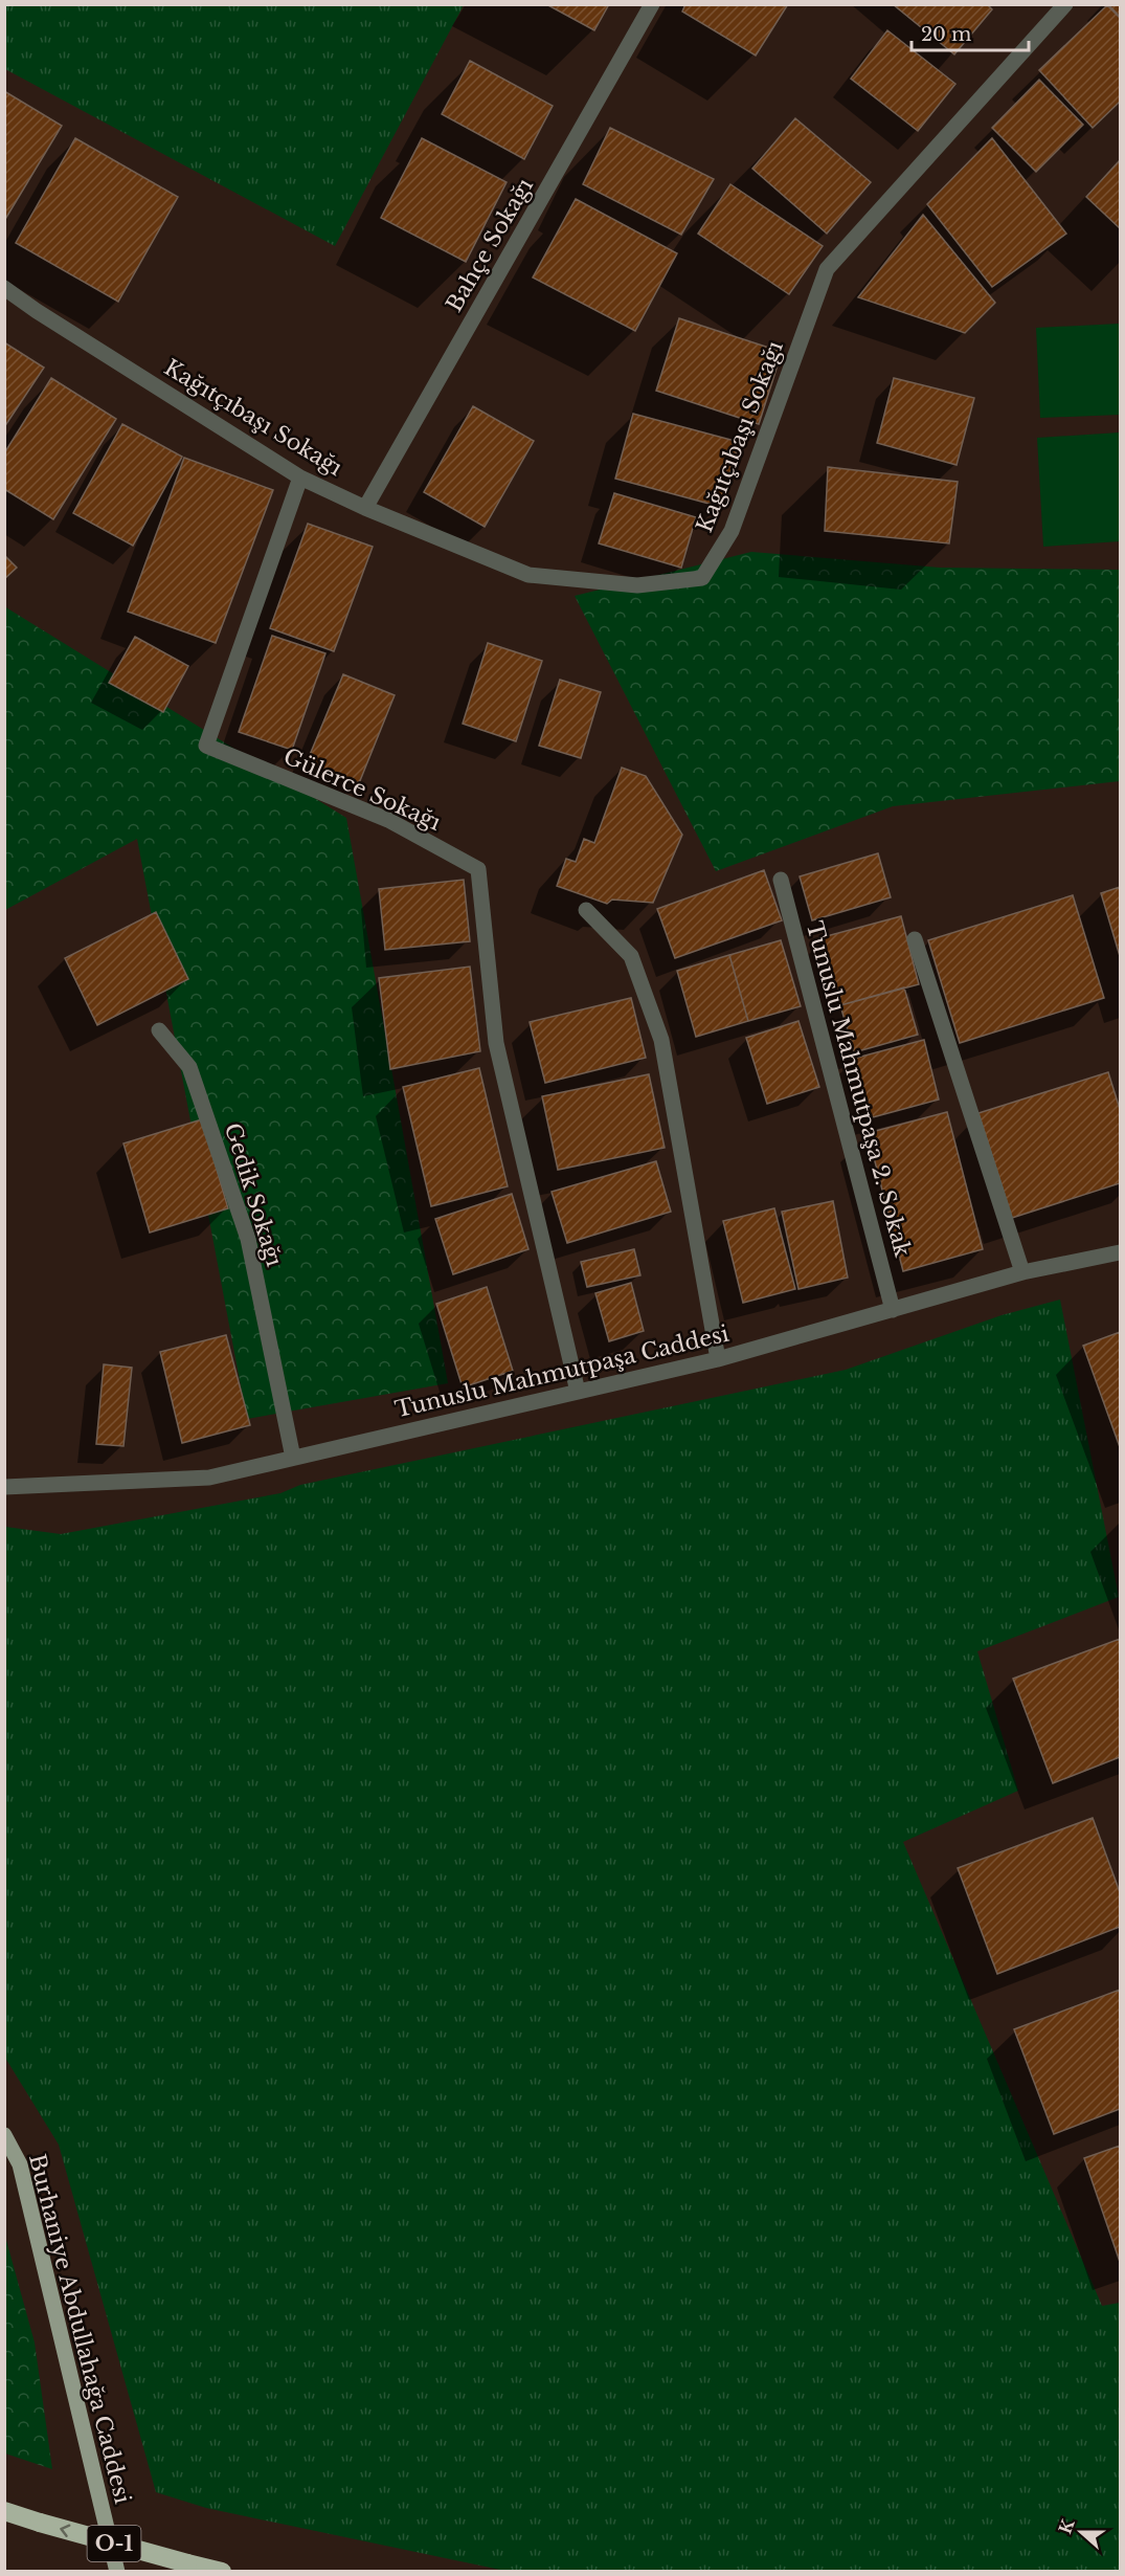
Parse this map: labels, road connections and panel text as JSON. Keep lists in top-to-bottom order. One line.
{"streets":{"highway":["O-1"],"main road":["Burhaniye Abdullahağa Caddesi"],"street":["Bahçe Sokağı","Kağıtçıbaşı Sokağı","Gülerce Sokağı","Tunuslu Mahmutpaşa 2. Sokak","Gedik Sokağı","Tunuslu Mahmutpaşa Caddesi"]},"crossings":[["Bahçe Sokağı","Kağıtçıbaşı Sokağı"],["Kağıtçıbaşı Sokağı","Gülerce Sokağı"],["Gülerce Sokağı","Tunuslu Mahmutpaşa Caddesi"],["Tunuslu Mahmutpaşa 2. Sokak","Tunuslu Mahmutpaşa Caddesi"],["Gedik Sokağı","Tunuslu Mahmutpaşa Caddesi"]],"scale_bar":"20 m","north":"left"}
